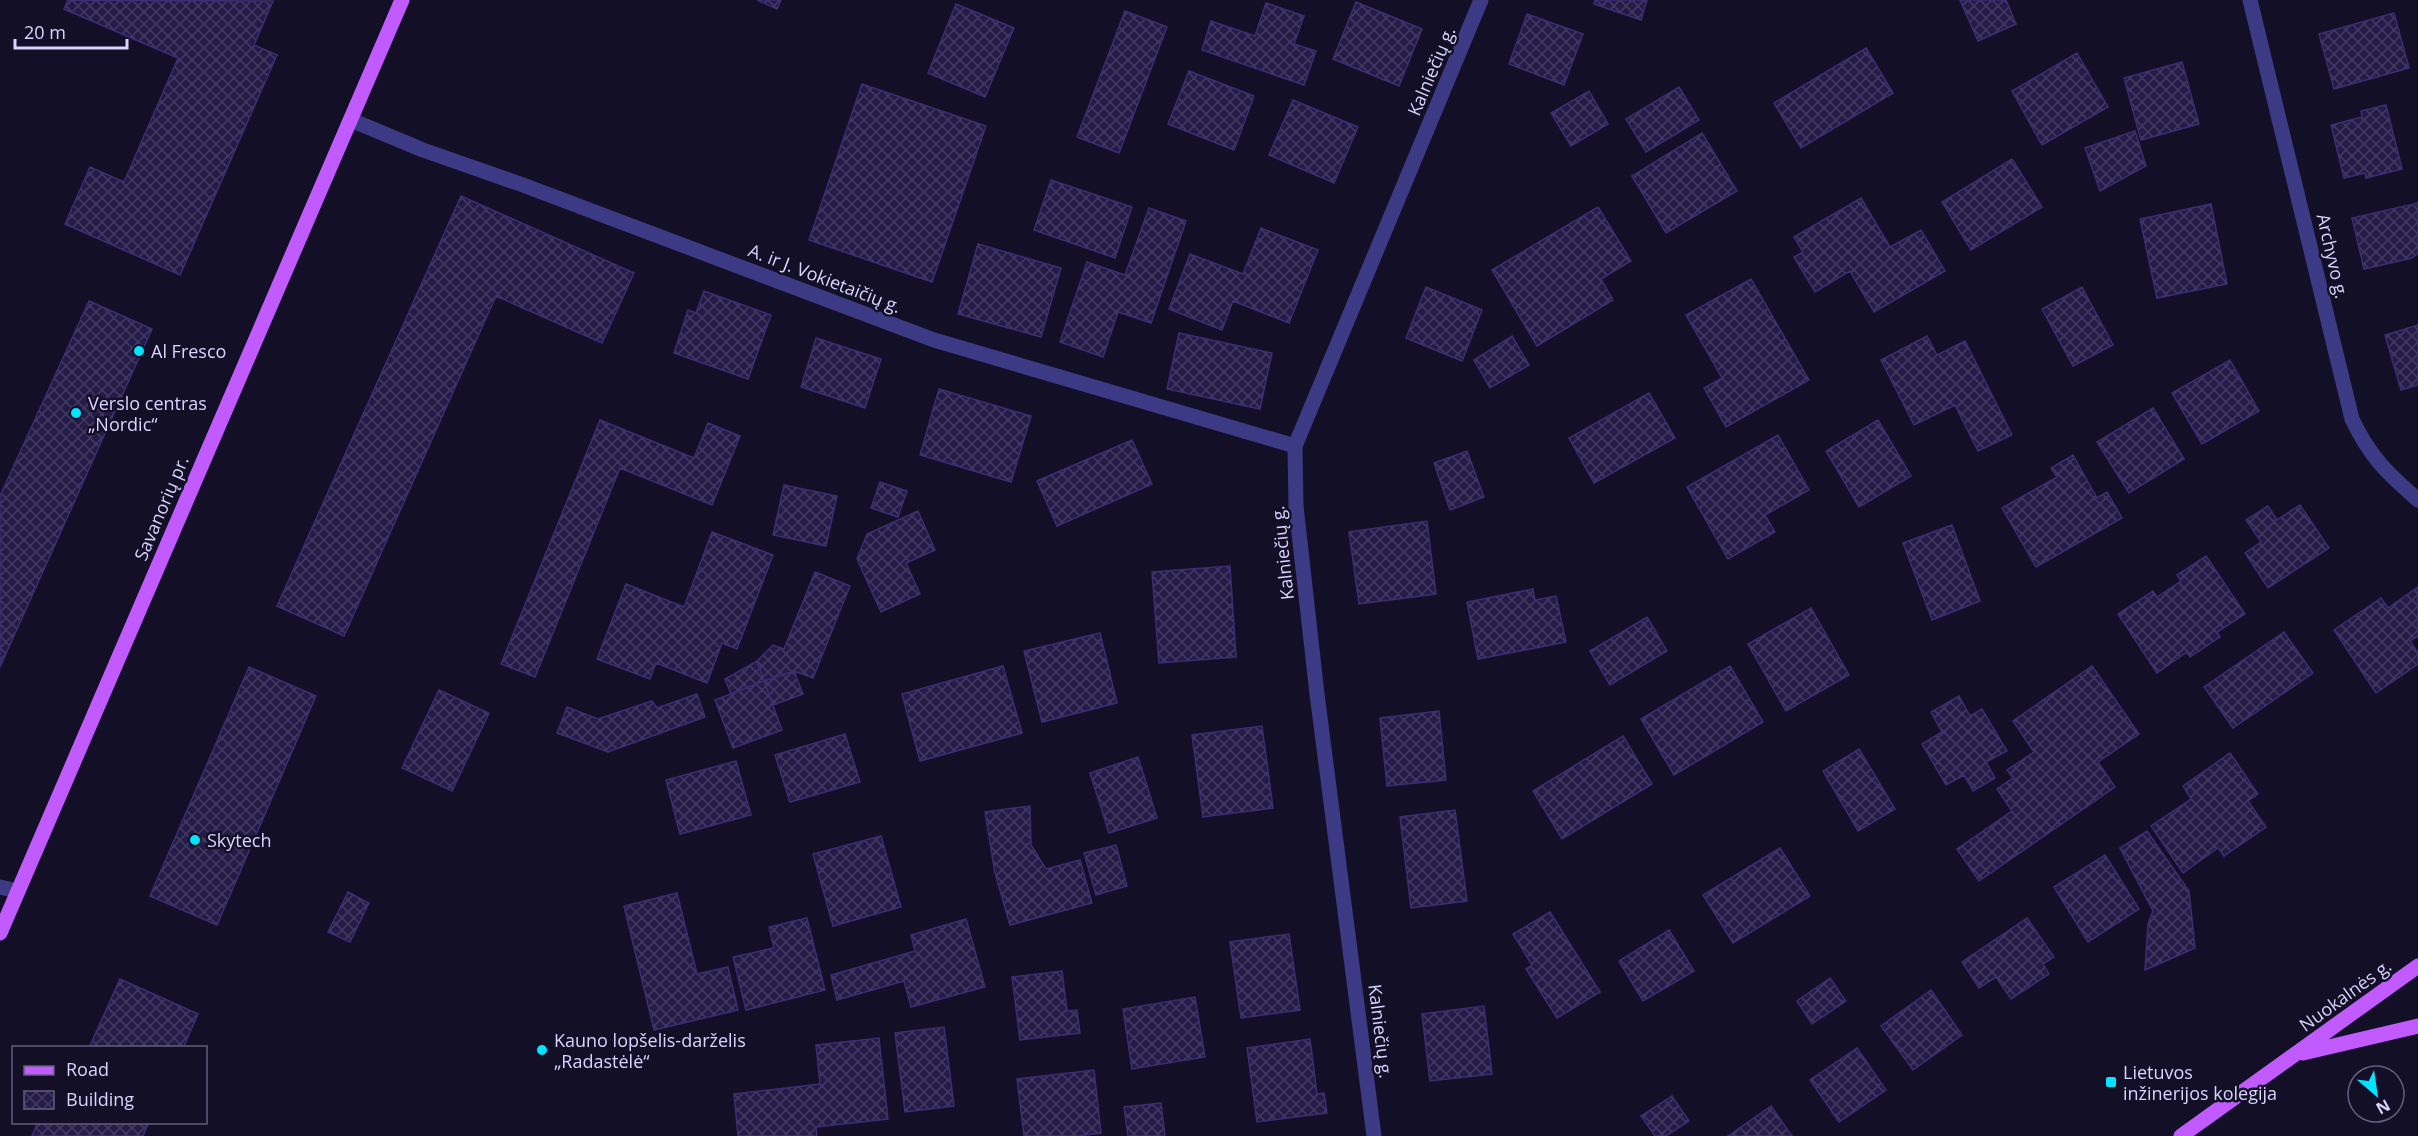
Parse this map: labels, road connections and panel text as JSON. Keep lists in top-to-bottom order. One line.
{"streets":{"main road":["Savanorių pr.","Nuokalnės g."],"street":["Kalniečių g.","Archyvo g.","A. ir J. Vokietaičių g."]},"crossings":[["Kalniečių g.","A. ir J. Vokietaičių g."],["A. ir J. Vokietaičių g.","Savanorių pr."]],"places":{"other":["Al Fresco","Verslo centras „Nordic“","Skytech","Kauno lopšelis-darželis „Radastėlė“"],"transit":["Lietuvos inžinerijos kolegija"]},"legend":["Road","Building"],"scale_bar":"20 m","north":"bottom right"}
